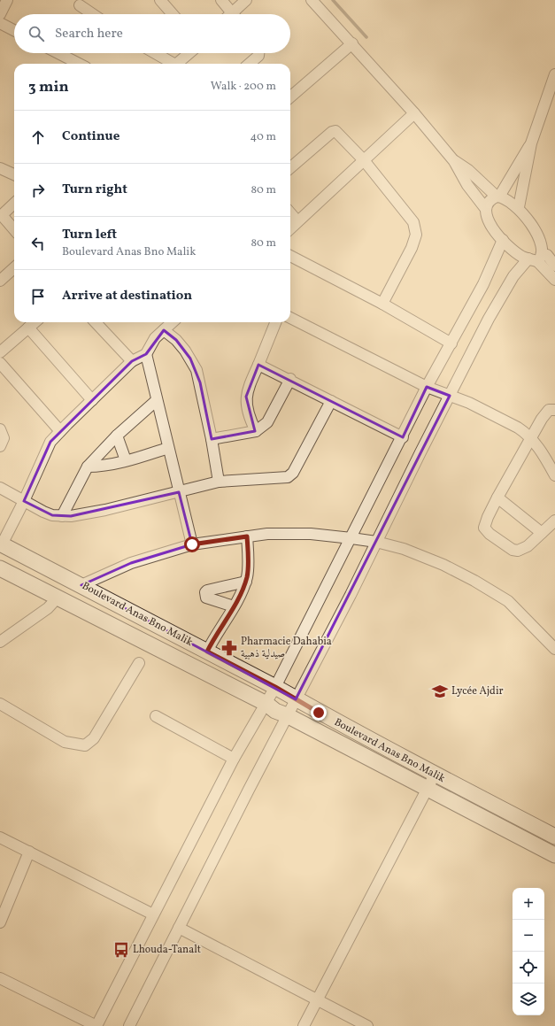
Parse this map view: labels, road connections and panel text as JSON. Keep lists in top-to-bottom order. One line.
{"streets":{"street":["Boulevard Anas Bno Malik"]},"places":{"pharmacy":["Pharmacie Dahabia صيدلية ذهبية"],"school or university":["Lycée Ajdir"],"bus stop":["Lhouda-Tanalt"]},"page":{"search":"Search here","heading":["3 min","Walk · 200 m"],"list":[["Continue","40 m"],["Turn right","80 m"],["Turn left","Boulevard Anas Bno Malik","80 m"],"Arrive at destination"],"map_buttons":["+","−"]}}
